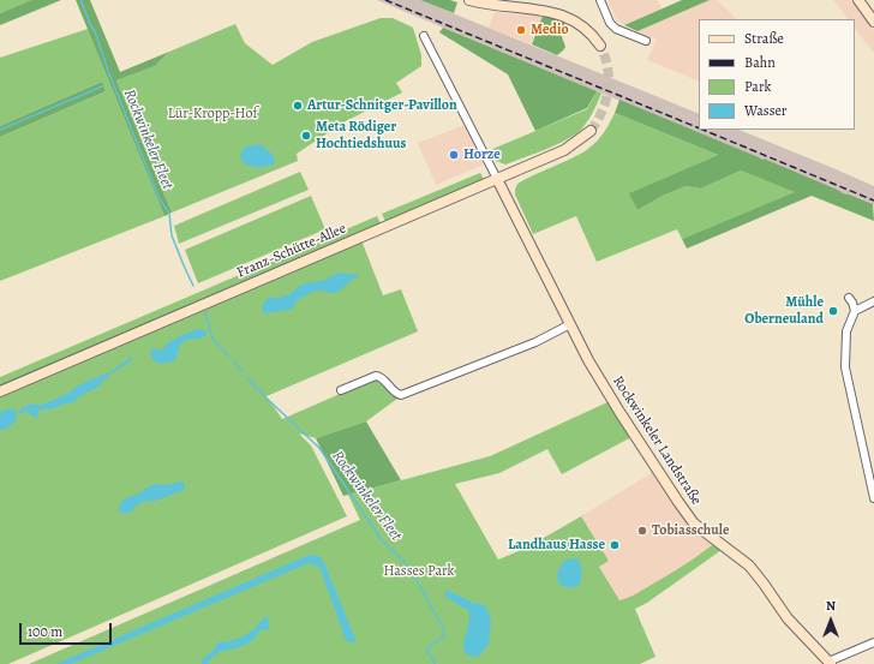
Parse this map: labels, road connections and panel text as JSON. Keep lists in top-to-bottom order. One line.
{"streets":{"main road":["Franz-Schütte-Allee","Rockwinkeler Landstraße"]},"crossings":[["Franz-Schütte-Allee","Rockwinkeler Landstraße"]],"water":["Rockwinkeler Fleet"],"parks":["Lür-Kropp-Hof","Hasses Park"],"places":["Medio","Artur-Schnitger-Pavillon","Meta Rödiger Hochtiedshuus","Horze","Mühle Oberneuland","Tobiasschule","Landhaus Hasse"],"legend":["Straße","Bahn","Park","Wasser"],"scale_bar":"100 m","north":"top"}
